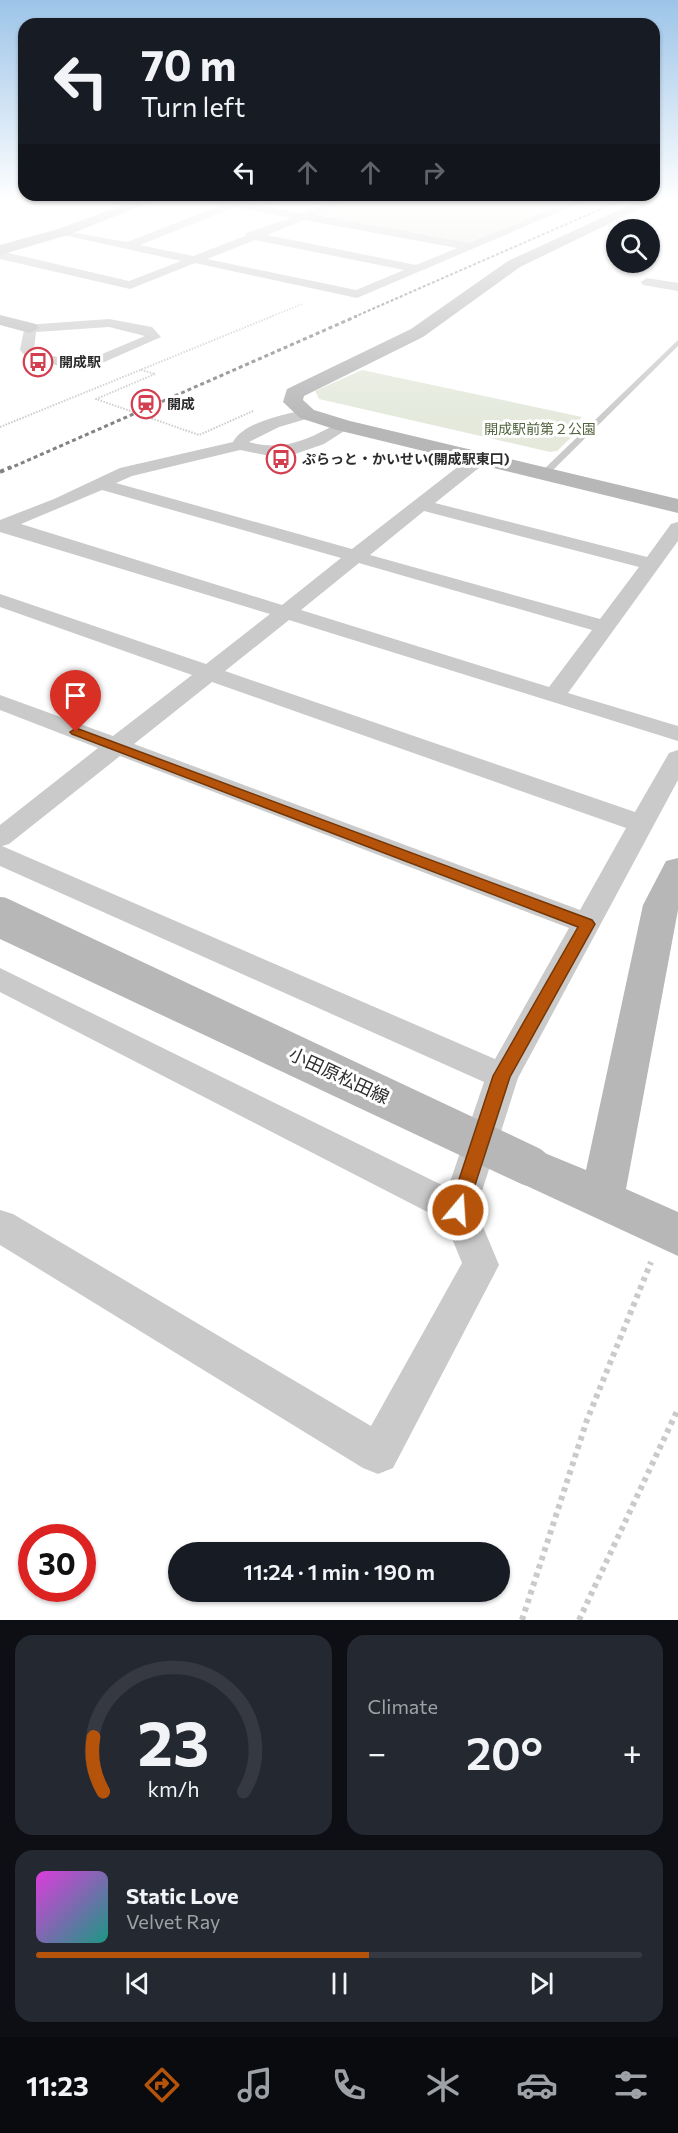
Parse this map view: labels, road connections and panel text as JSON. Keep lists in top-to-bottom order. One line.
{"streets":{"street":["小田原松田線"]},"parks":["開成駅前第２公園"],"places":{"bus stop":["開成駅","ぷらっと・かいせい(開成駅東口)"],"station":["開成"]},"page":{"turn":["70 m","Turn left"],"limit":"30","trip":"11:24 · 1 min · 190 m","tile":"Climate","heat":["−","20°","+"],"song":["Static Love","Velvet Ray"],"tabs":"11:23","gauge":["23","km/h"]}}
